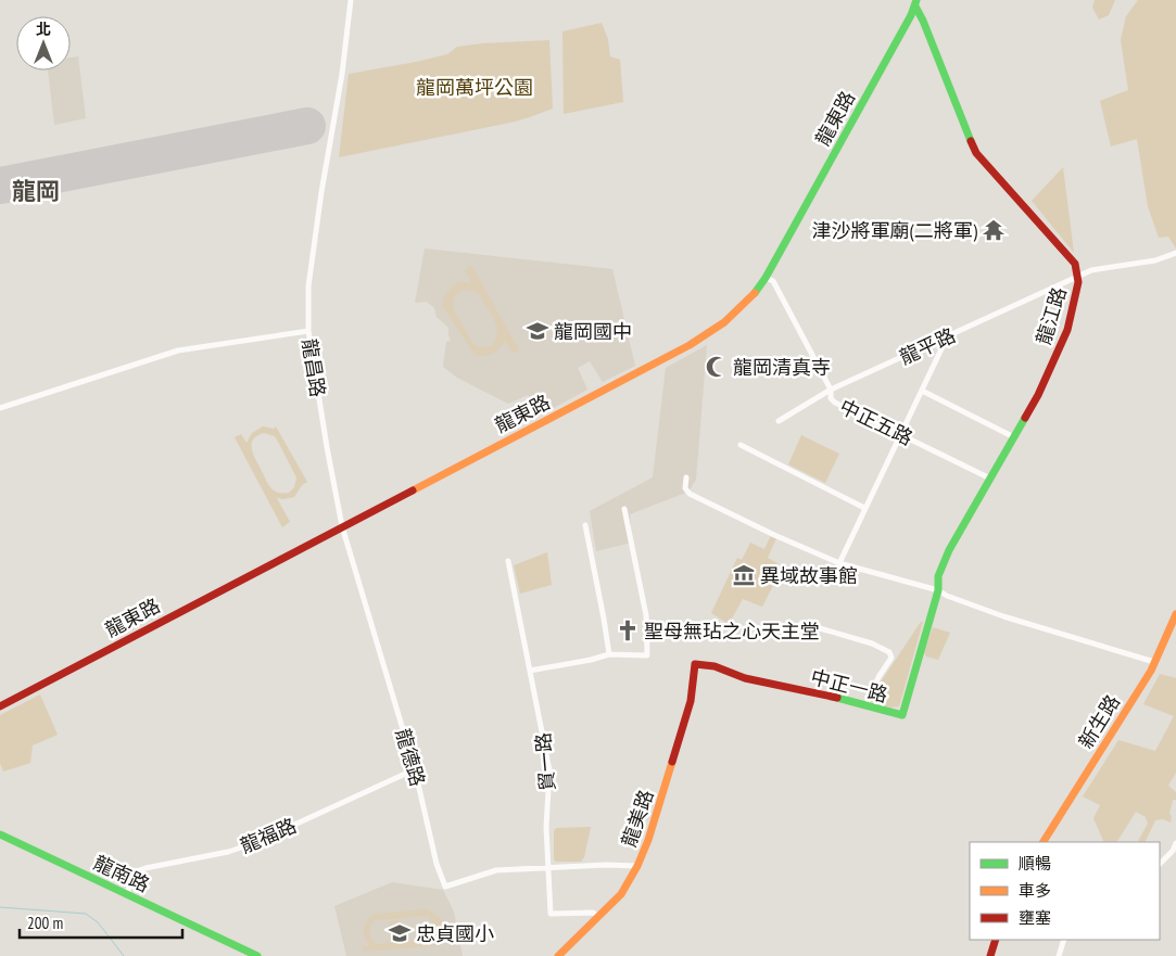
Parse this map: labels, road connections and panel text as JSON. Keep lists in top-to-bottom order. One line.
{"streets":{"street":["龍東路","龍江路","龍平路","龍昌路","中正五路","中正一路","新生路","龍德路","貿一路","龍美路","龍福路","龍南路"]},"crossings":[["龍東路","龍江路"],["龍東路","龍昌路"],["龍東路","中正五路"],["龍東路","龍德路"],["龍江路","龍平路"],["龍江路","中正五路"],["龍江路","中正一路"],["龍平路","中正五路"],["龍昌路","龍德路"],["中正一路","龍美路"],["龍德路","貿一路"],["龍德路","龍福路"],["貿一路","龍美路"],["龍福路","龍南路"]],"districts":["龍岡"],"parks":["龍岡萬坪公園"],"places":{"temple":["津沙將軍廟(二將軍)"],"school or university":["龍岡國中","忠貞國小"],"mosque":["龍岡清真寺"],"museum":["異域故事館"],"church":["聖母無玷之心天主堂"]},"legend":["順暢","車多","壅塞"],"scale_bar":"200 m","north":"top"}
